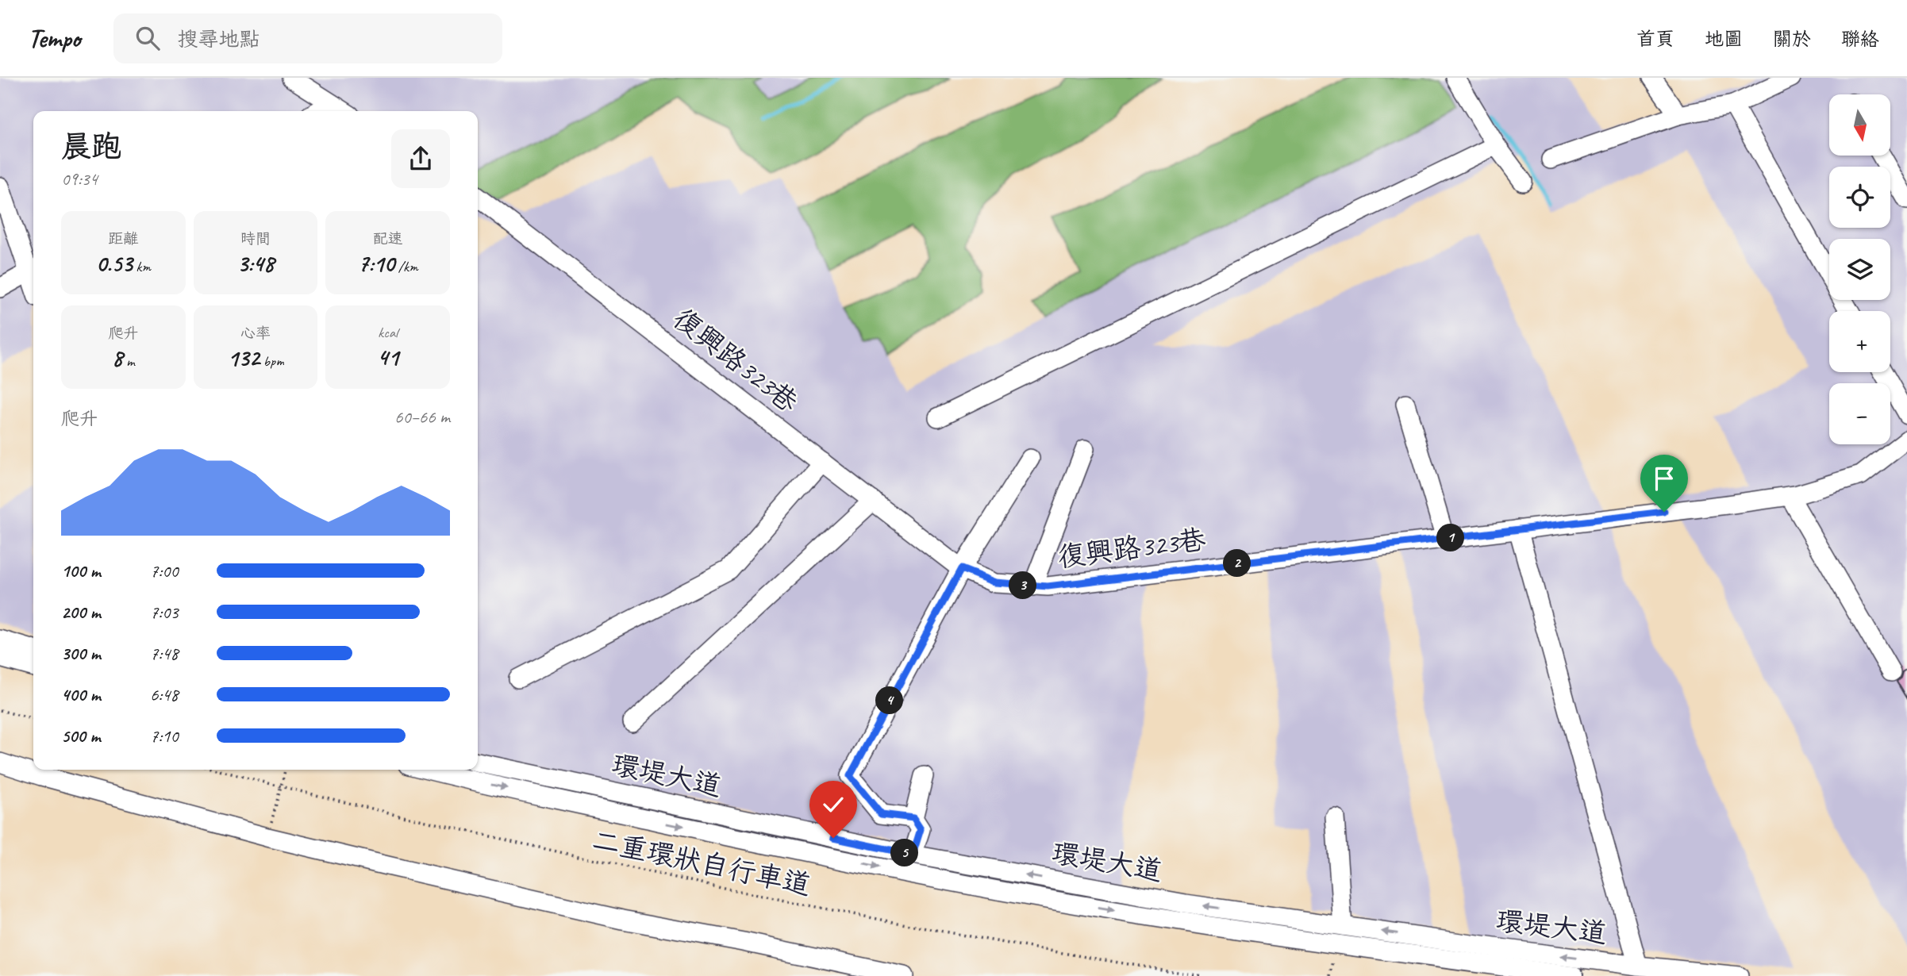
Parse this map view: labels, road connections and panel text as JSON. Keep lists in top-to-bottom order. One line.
{"streets":{"street":["復興路323巷","環堤大道"],"path":["二重環狀自行車道"]},"north":"bottom","page":{"header":"Tempo","search":"搜尋地點","nav":["首頁","地圖","關於","聯絡"],"map_buttons":["+","−"],"heading":["晨跑","09:34"],"stats":[["距離","0.53 km"],["時間","3:48"],["配速","7:10 /km"],["爬升","8 m"],["心率","132 bpm"],["kcal","41"]],"chart":["爬升","60–66 m"],"pins":["1","2","3","4","5"],"list":[{"name":"100 m","note":"7:00"},{"name":"200 m","note":"7:03"},{"name":"300 m","note":"7:48"},{"name":"400 m","note":"6:48"},{"name":"500 m","note":"7:10"}]}}
